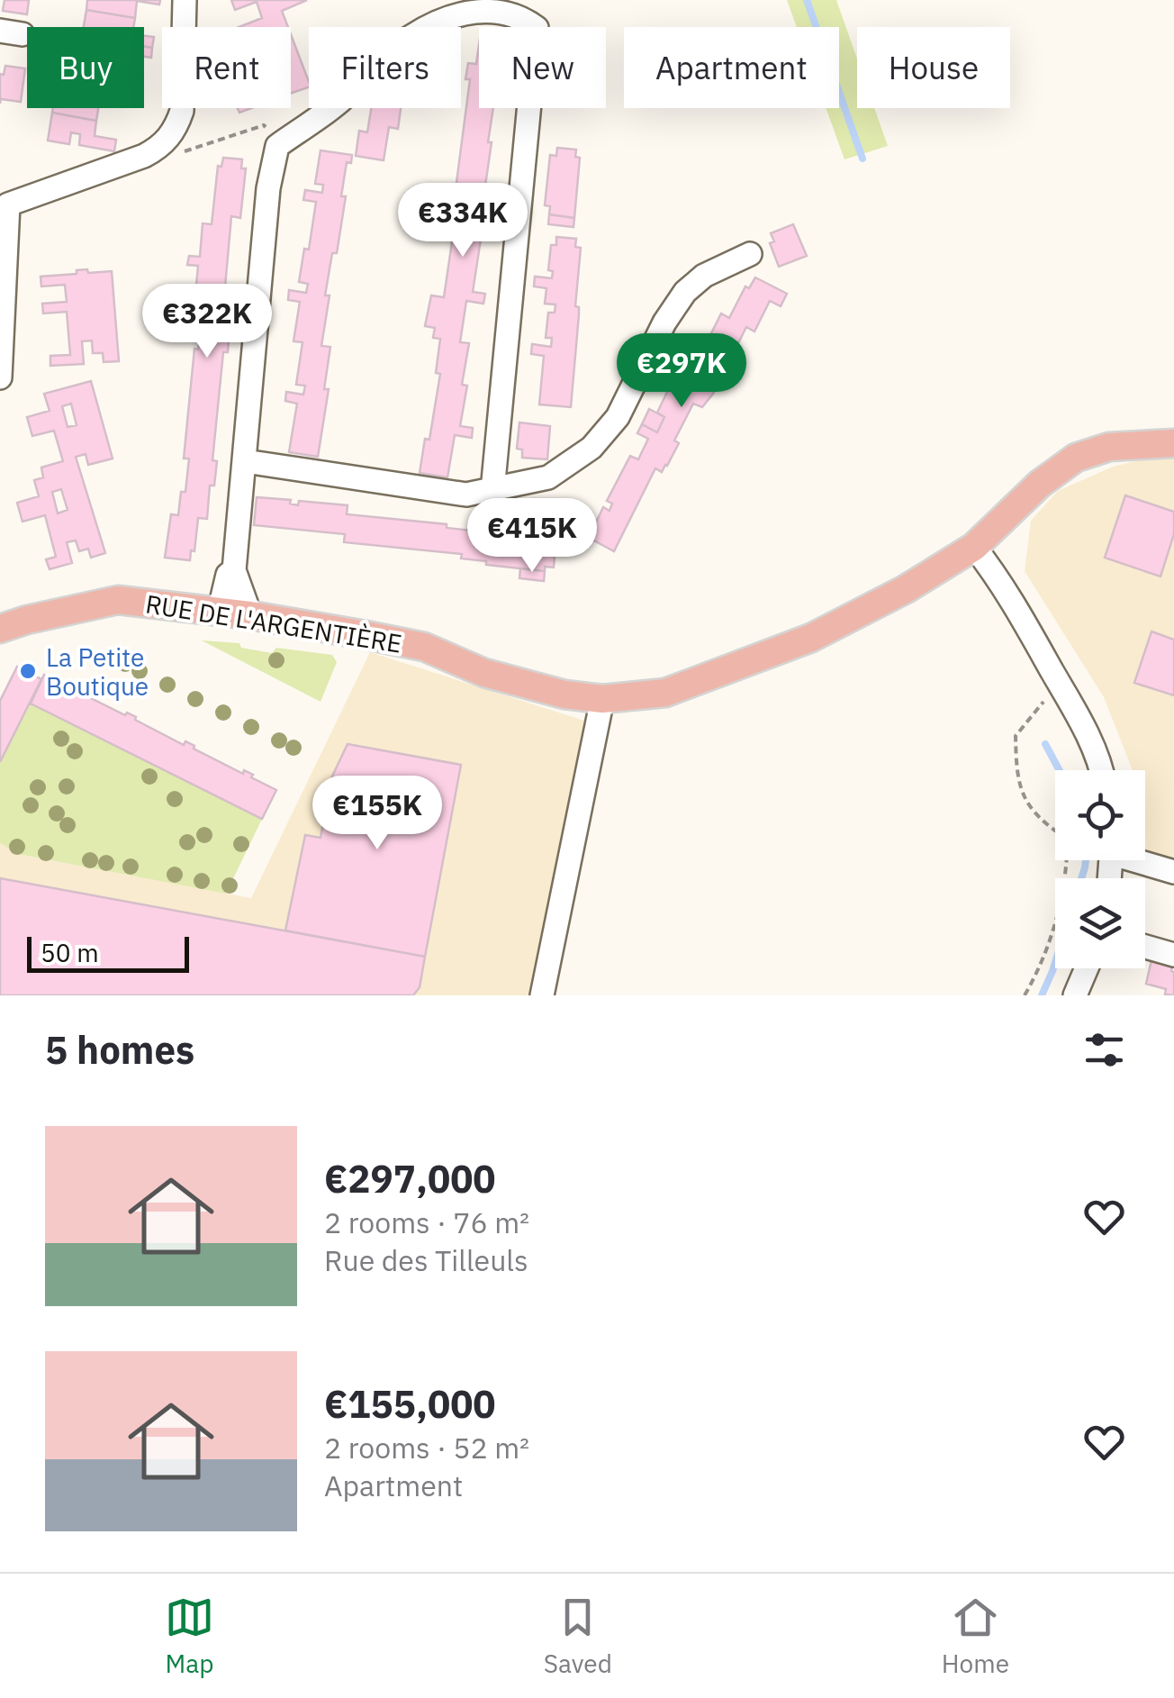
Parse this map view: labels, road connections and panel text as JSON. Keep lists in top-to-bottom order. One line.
{"streets":{"main road":["RUE DE L'ARGENTIÈRE"]},"places":["La Petite Boutique"],"scale_bar":"50 m","page":{"chip":["Buy","Rent","Filters","New","Apartment","House"],"price":["€334K","€322K","€297K","€415K","€155K"],"scale":"50 m","heading":"5 homes","list":[{"name":"€297,000","note":"2 rooms · 76 m² · Rue des Tilleuls"},{"name":"€155,000","note":"2 rooms · 52 m² · Apartment"}],"tabs":["Map","Saved","Home"]}}
